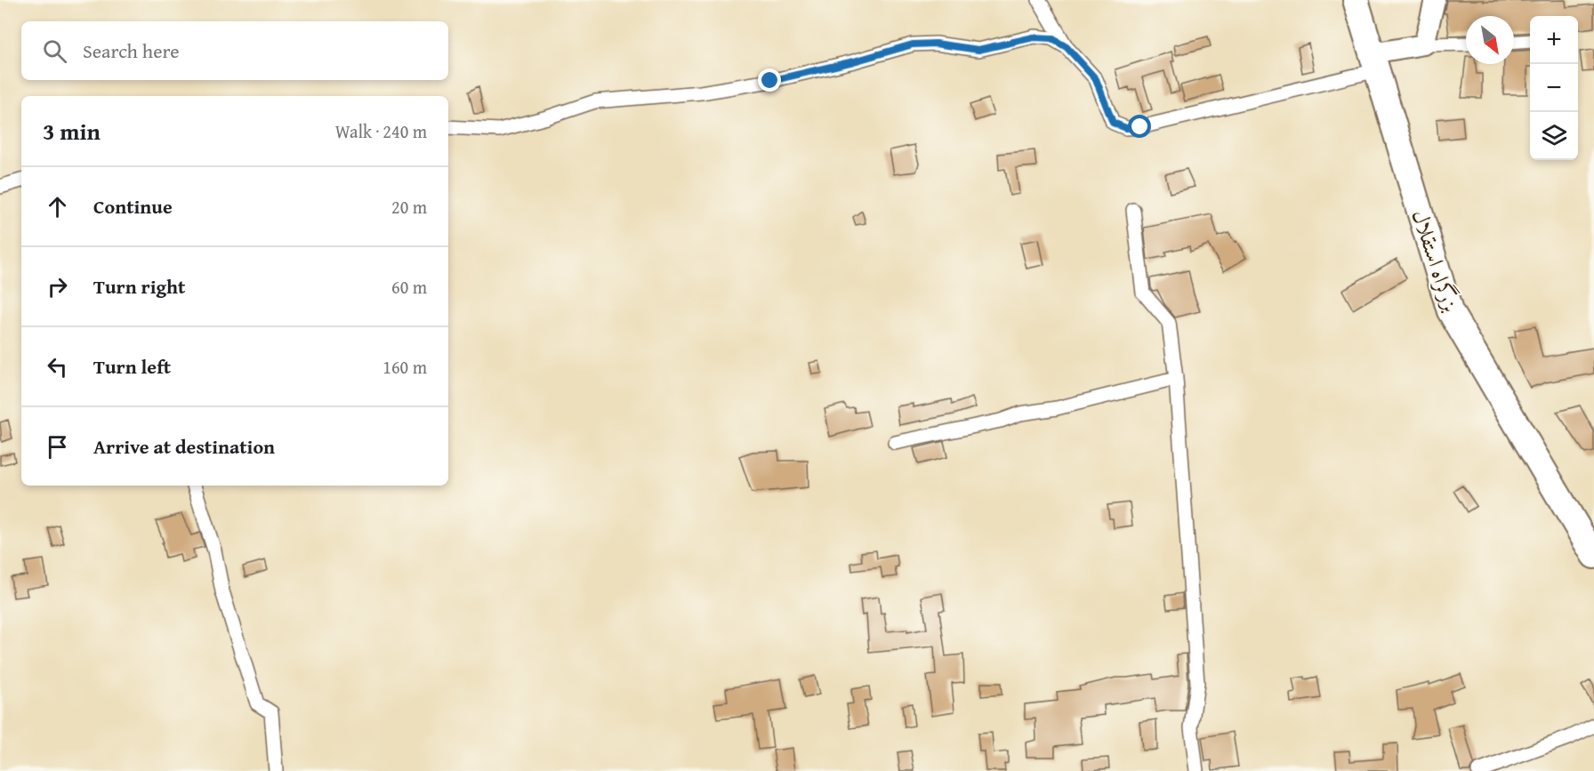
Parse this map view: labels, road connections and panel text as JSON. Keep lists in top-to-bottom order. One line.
{"streets":{"highway":["بزرگراه استقلال"]},"north":"bottom right","page":{"map_buttons":["+","−"],"search":"Search here","heading":["3 min","Walk · 240 m"],"list":[["Continue","20 m"],["Turn right","60 m"],["Turn left","160 m"],"Arrive at destination"]}}
